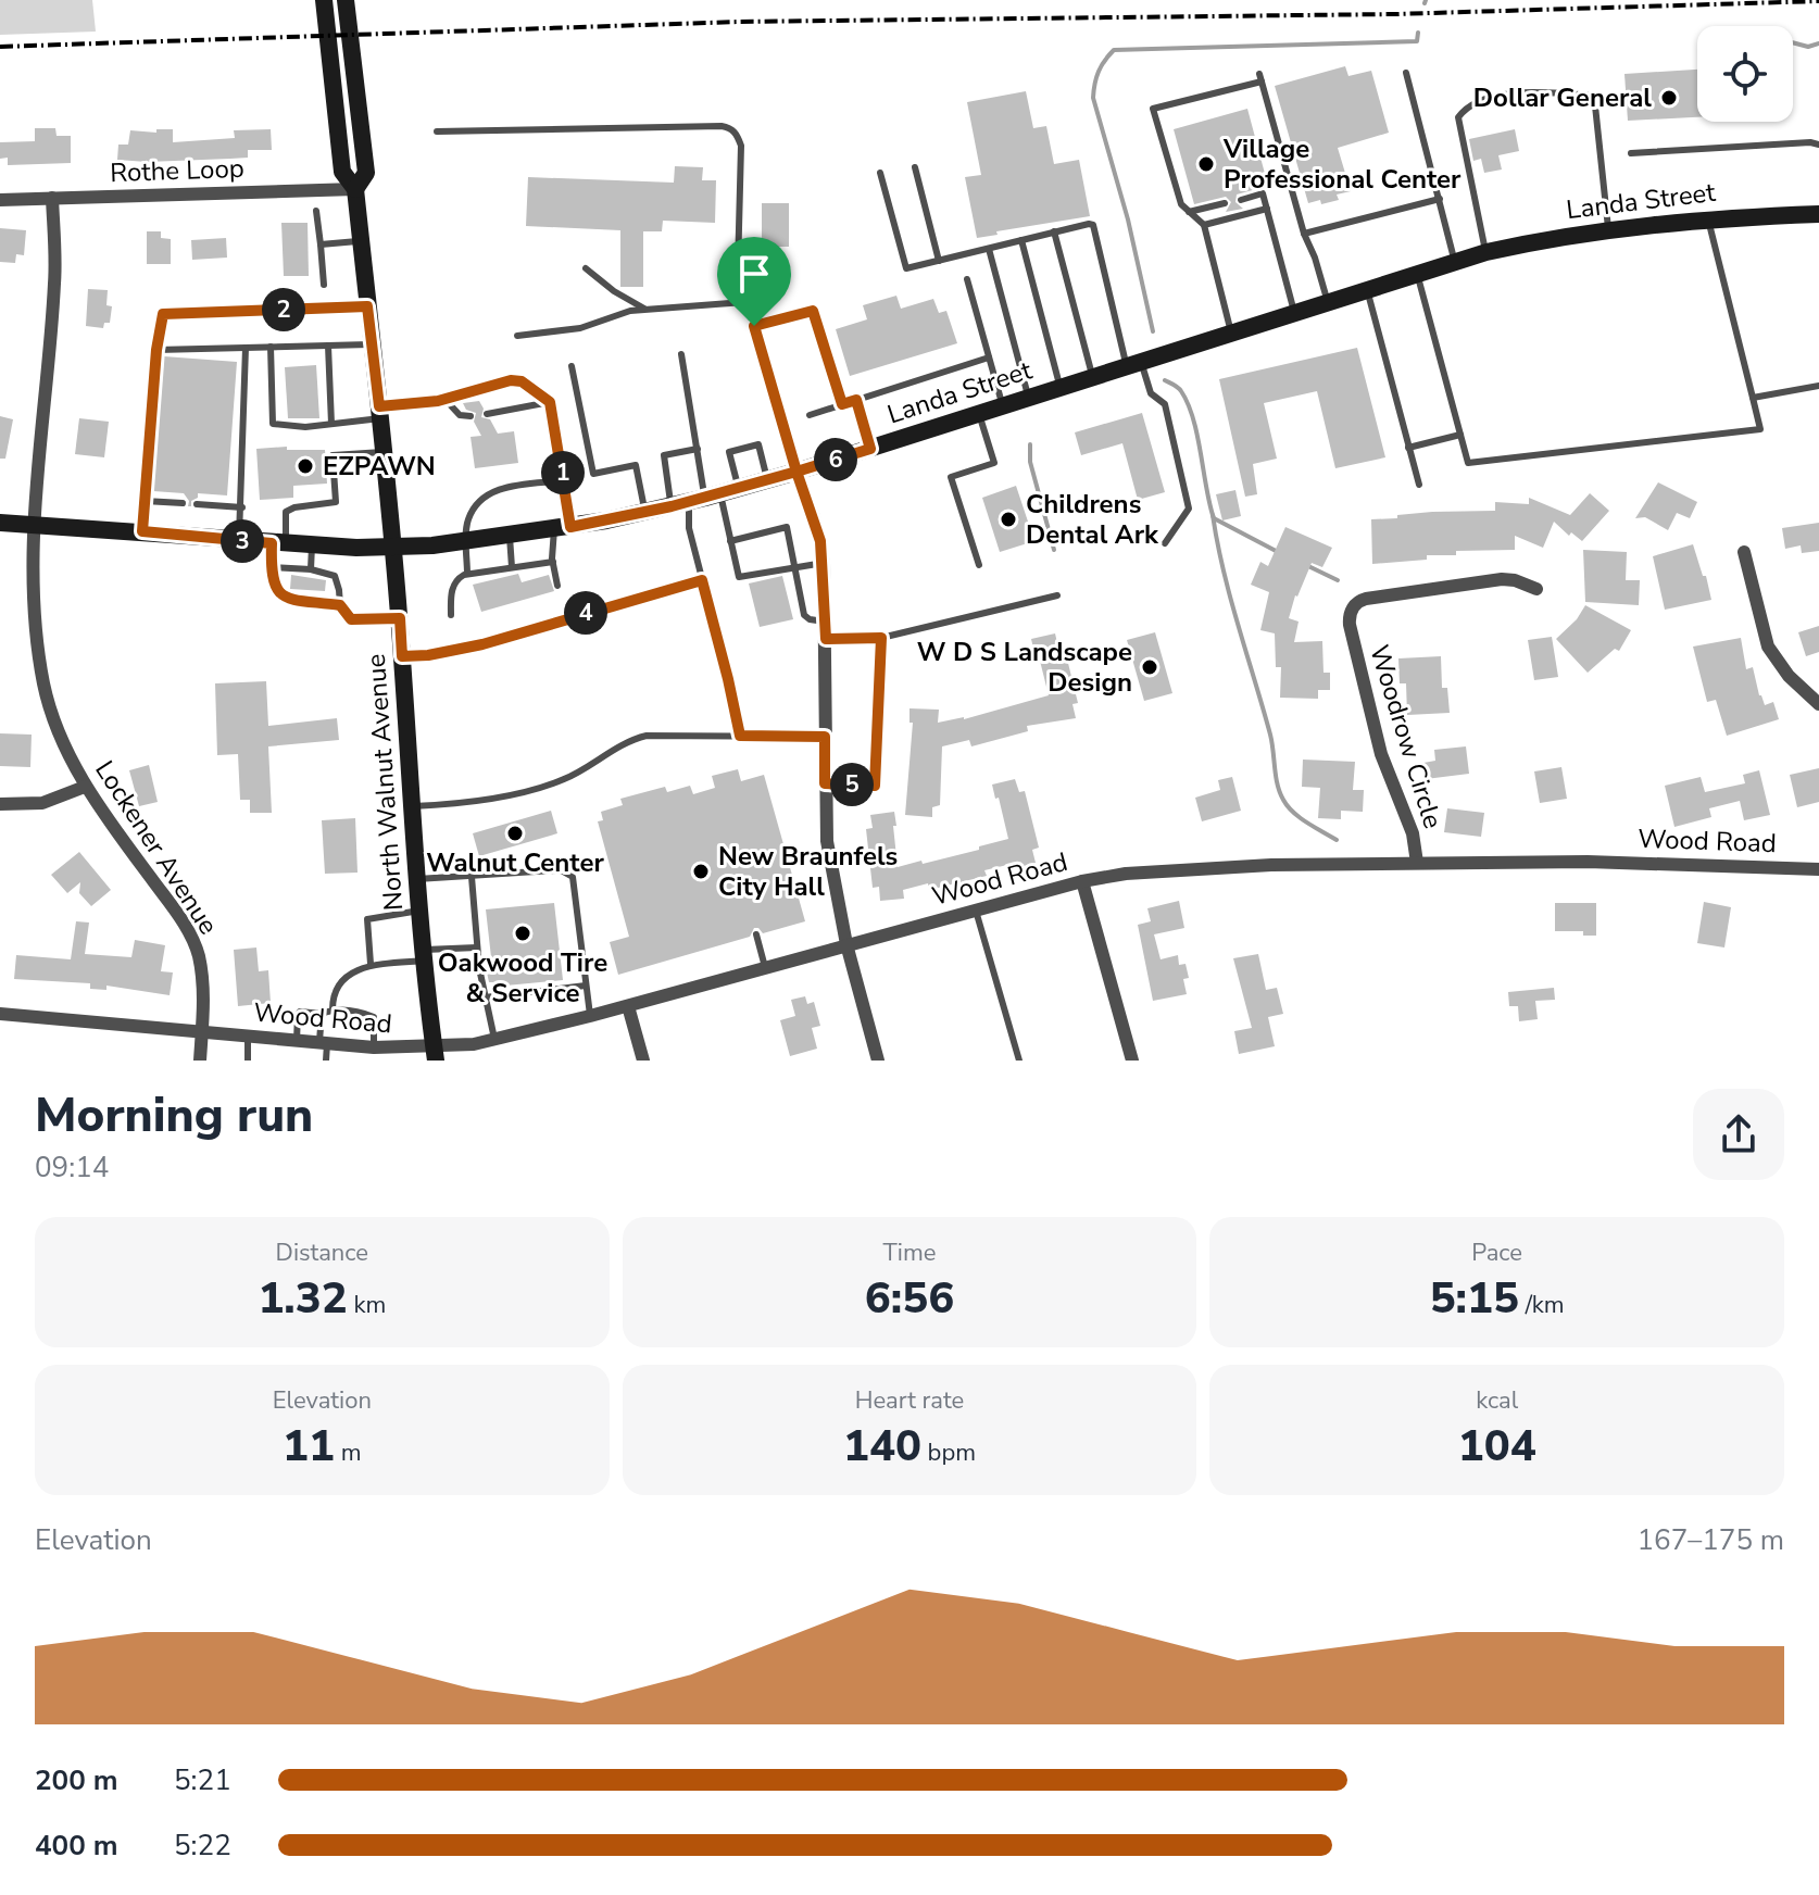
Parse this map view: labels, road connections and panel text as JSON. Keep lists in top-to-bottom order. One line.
{"streets":{"main road":["Landa Street","North Walnut Avenue"],"street":["Rothe Loop","Woodrow Circle","Wood Road","Lockener Avenue"]},"crossings":[["Rothe Loop","North Walnut Avenue"],["Rothe Loop","Lockener Avenue"],["Landa Street","North Walnut Avenue"],["Landa Street","Lockener Avenue"],["Woodrow Circle","Wood Road"],["North Walnut Avenue","Wood Road"],["Wood Road","Lockener Avenue"]],"places":["Dollar General","Village Professional Center","EZPAWN","Childrens Dental Ark","W D S Landscape Design","Walnut Center","New Braunfels City Hall","Oakwood Tire & Service"],"page":{"pins":["2","6","1","3","4","5"],"heading":["Morning run","09:14"],"stats":[["Distance","1.32 km"],["Time","6:56"],["Pace","5:15 /km"],["Elevation","11 m"],["Heart rate","140 bpm"],["kcal","104"]],"chart":["Elevation","167–175 m"],"list":[{"name":"200 m","note":"5:21"},{"name":"400 m","note":"5:22"}]}}
